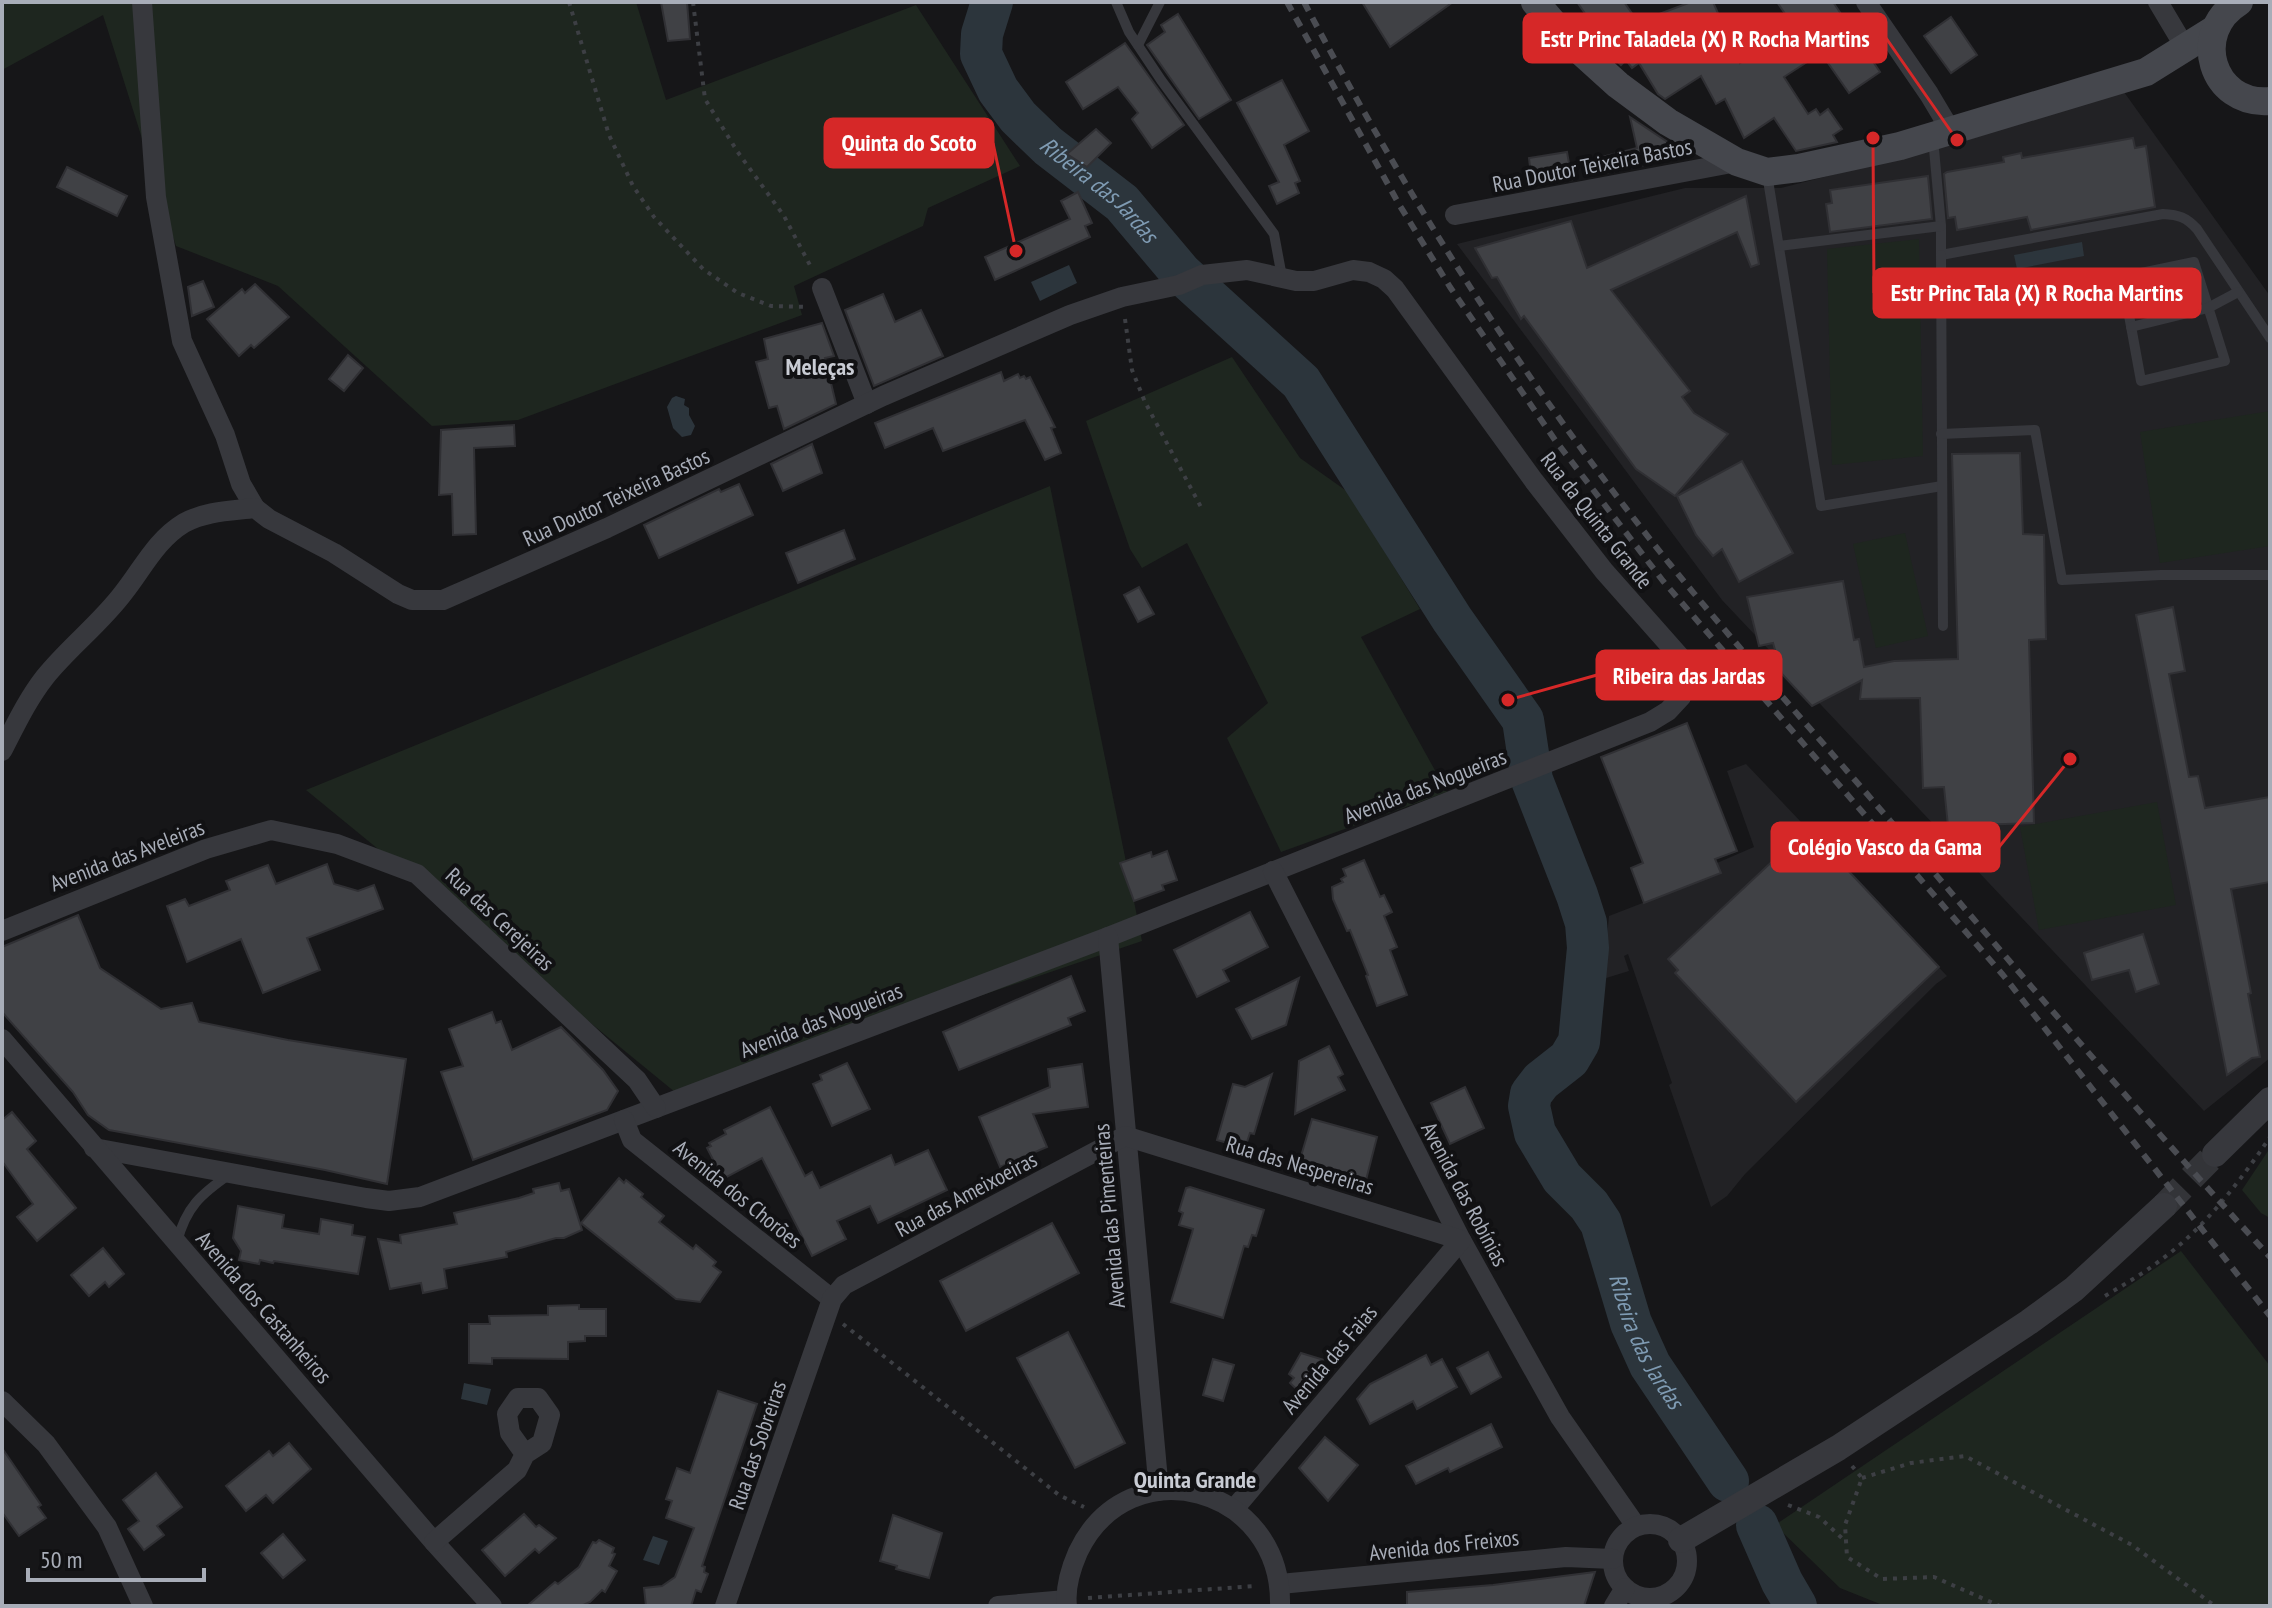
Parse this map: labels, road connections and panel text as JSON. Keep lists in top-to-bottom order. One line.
{"streets":{"street":["Rua Doutor Teixeira Bastos","Rua da Quinta Grande","Avenida das Nogueiras","Avenida das Aveleiras","Rua das Cerejeiras","Rua das Nespereiras","Avenida dos Chorões","Rua das Ameixoeiras","Avenida das Robínias","Avenida das Pimenteiras","Avenida dos Castanheiros","Avenida das Faias","Rua das Sobreiras","Avenida dos Freixos"]},"crossings":[["Rua Doutor Teixeira Bastos","Rua da Quinta Grande"],["Rua da Quinta Grande","Avenida das Nogueiras"],["Avenida das Nogueiras","Rua das Cerejeiras"],["Avenida das Nogueiras","Avenida dos Chorões"],["Avenida das Nogueiras","Avenida das Robínias"],["Avenida das Nogueiras","Avenida das Pimenteiras"],["Avenida das Nogueiras","Avenida dos Castanheiros"],["Avenida das Aveleiras","Rua das Cerejeiras"],["Rua das Nespereiras","Rua das Ameixoeiras"],["Rua das Nespereiras","Avenida das Robínias"],["Rua das Nespereiras","Avenida das Pimenteiras"],["Rua das Nespereiras","Avenida das Faias"],["Avenida dos Chorões","Rua das Ameixoeiras"],["Avenida dos Chorões","Rua das Sobreiras"],["Rua das Ameixoeiras","Avenida das Pimenteiras"],["Rua das Ameixoeiras","Rua das Sobreiras"],["Avenida das Robínias","Avenida das Faias"],["Avenida das Robínias","Avenida dos Freixos"]],"districts":["Meleças","Quinta Grande"],"water":["Ribeira das Jardas"],"places":["Estr Princ Tala (X) R Rocha Martins","Estr Princ Taladela (X) R Rocha Martins","Quinta do Scoto","Ribeira das Jardas","Colégio Vasco da Gama"],"scale_bar":"50 m"}
